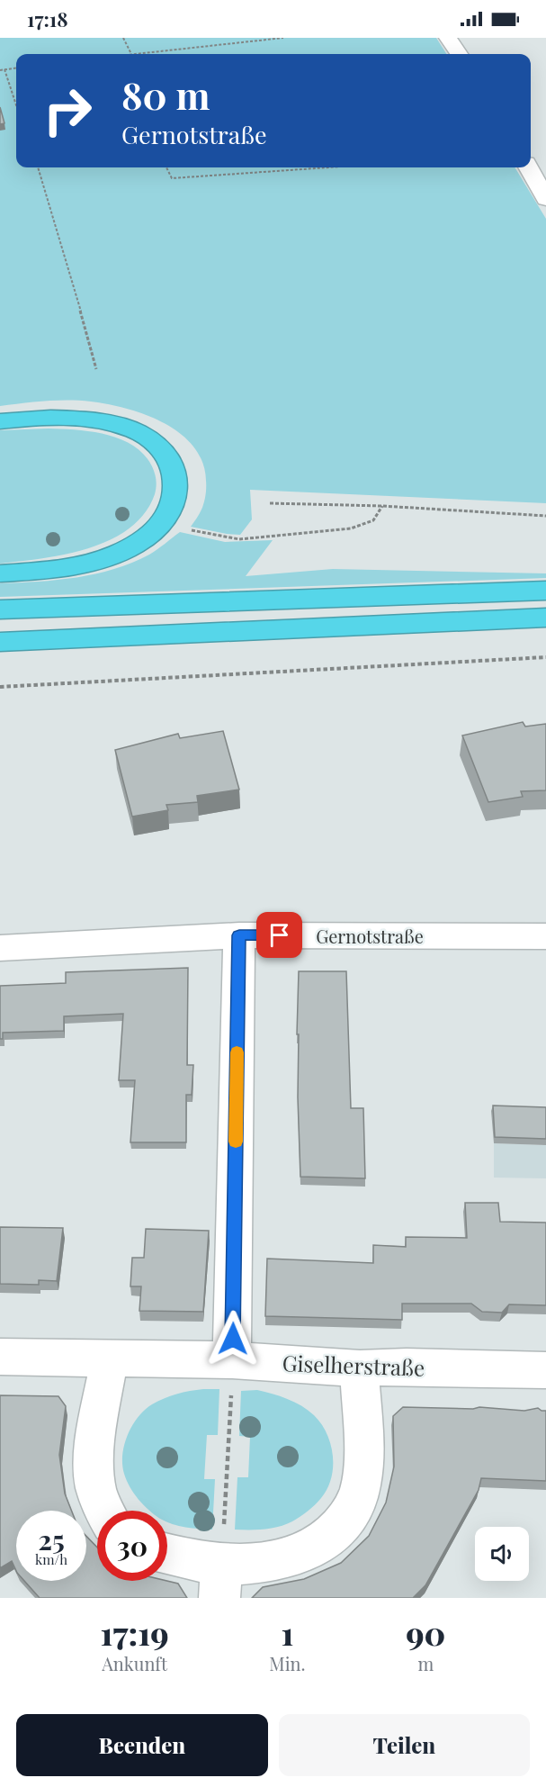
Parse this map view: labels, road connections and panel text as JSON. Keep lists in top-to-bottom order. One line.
{"streets":{"street":["Gernotstraße","Giselherstraße"]},"page":{"status":"17:18","turn":["80 m","Gernotstraße"],"speed":"25 km/h","limit":"30","eta":["17:19","Ankunft","1","Min.","90","m"],"buttons":["Beenden","Teilen"]}}
